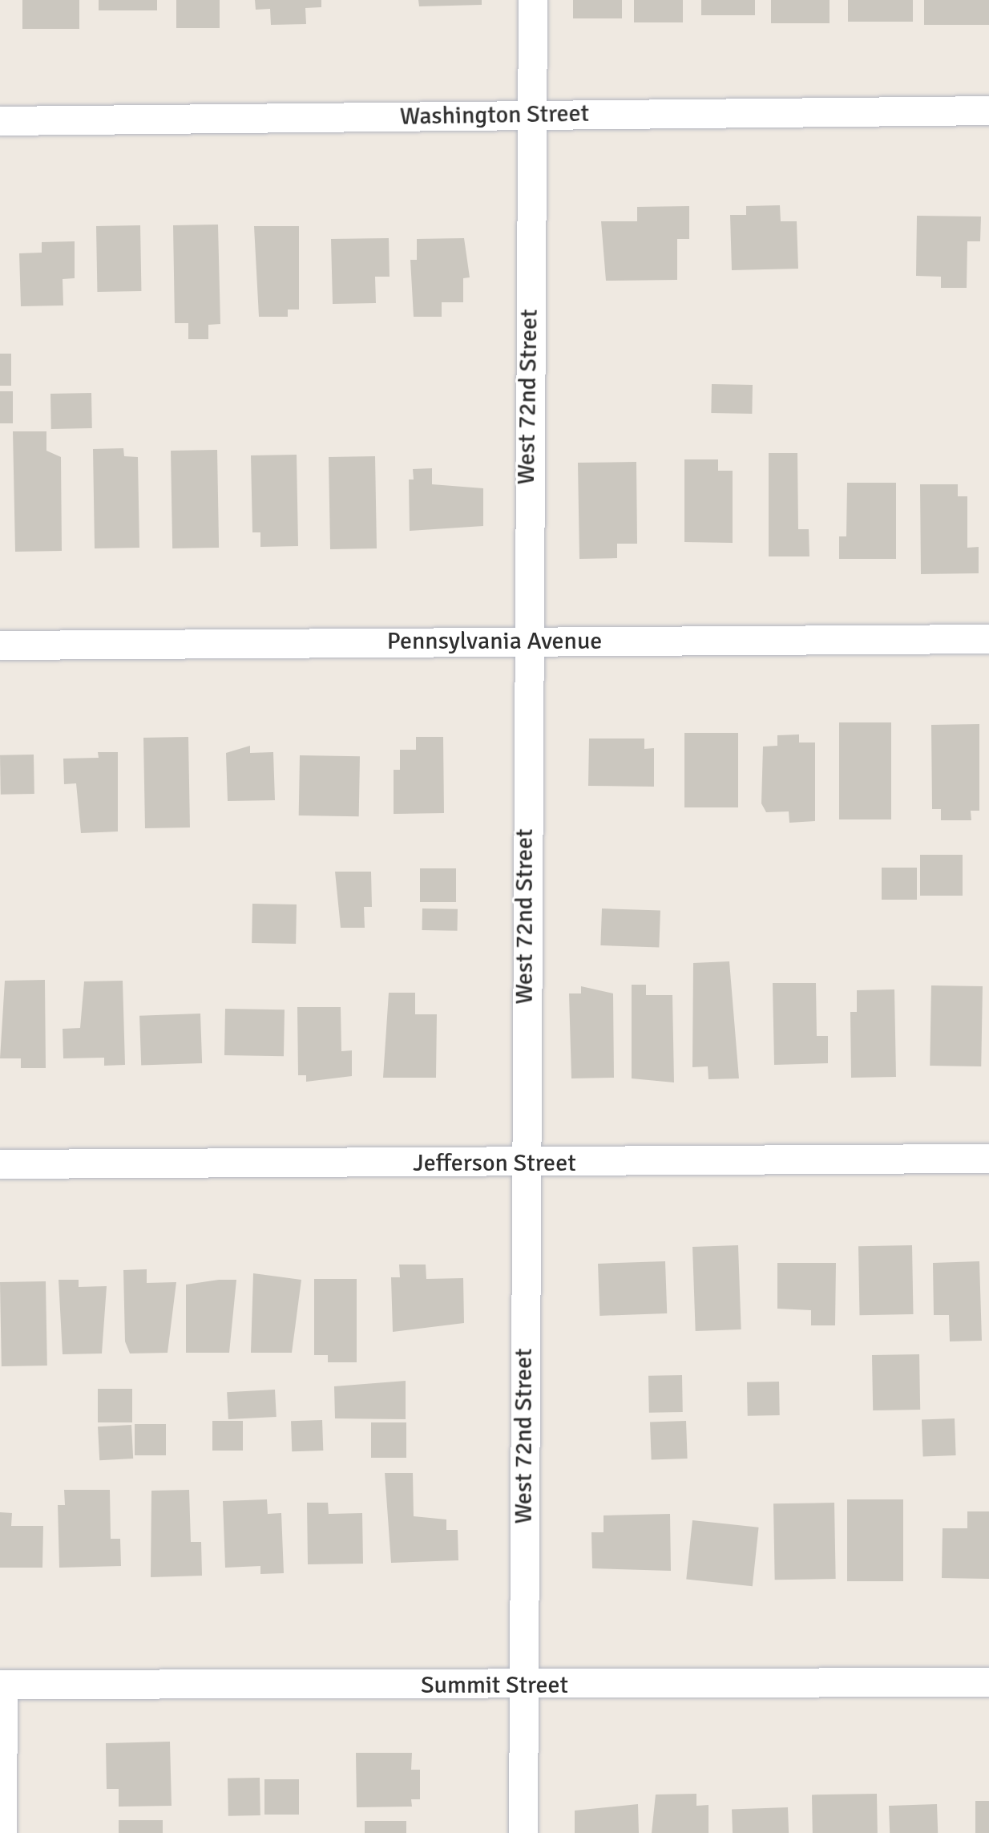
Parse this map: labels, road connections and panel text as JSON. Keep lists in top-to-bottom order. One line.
{"streets":{"street":["Washington Street","West 72nd Street","Pennsylvania Avenue","Jefferson Street","Summit Street"]},"crossings":[["Washington Street","West 72nd Street"],["West 72nd Street","Pennsylvania Avenue"],["West 72nd Street","Jefferson Street"],["West 72nd Street","Summit Street"]]}
